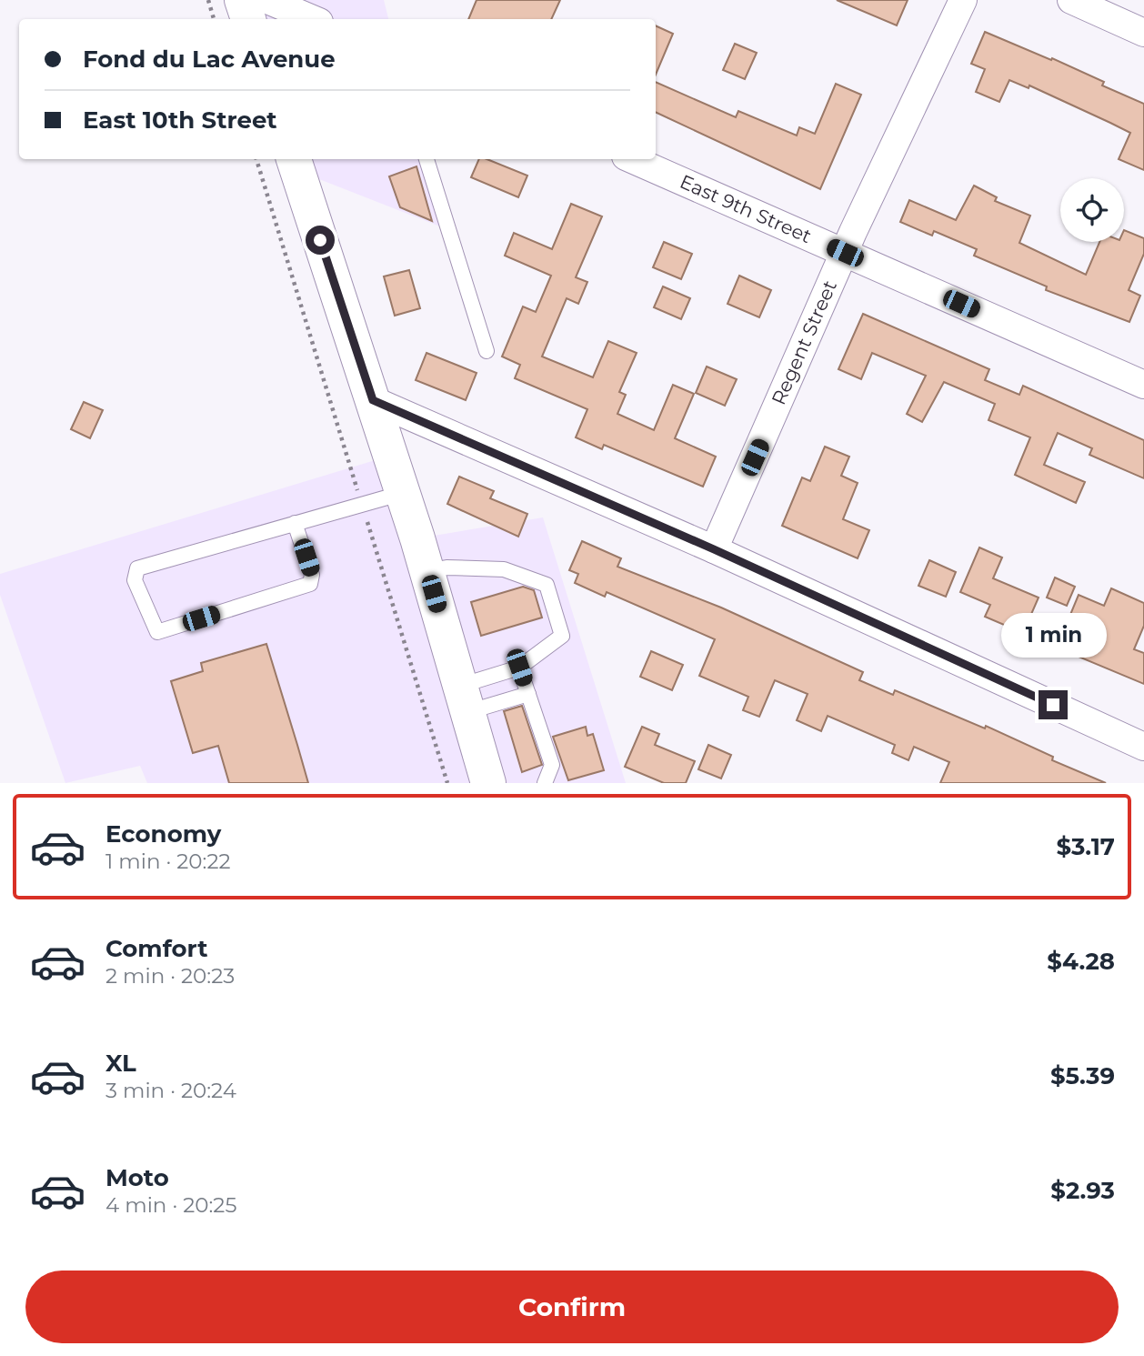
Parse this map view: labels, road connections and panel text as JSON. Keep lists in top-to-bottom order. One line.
{"streets":{"street":["East 9th Street","Regent Street"]},"crossings":[["East 9th Street","Regent Street"]],"page":{"banner":["Fond du Lac Avenue","East 10th Street"],"bubble":"1 min","list":[{"name":"Economy","note":"1 min · 20:22","value":"$3.17"},{"name":"Comfort","note":"2 min · 20:23","value":"$4.28"},{"name":"XL","note":"3 min · 20:24","value":"$5.39"},{"name":"Moto","note":"4 min · 20:25","value":"$2.93"}],"buttons":"Confirm"}}
